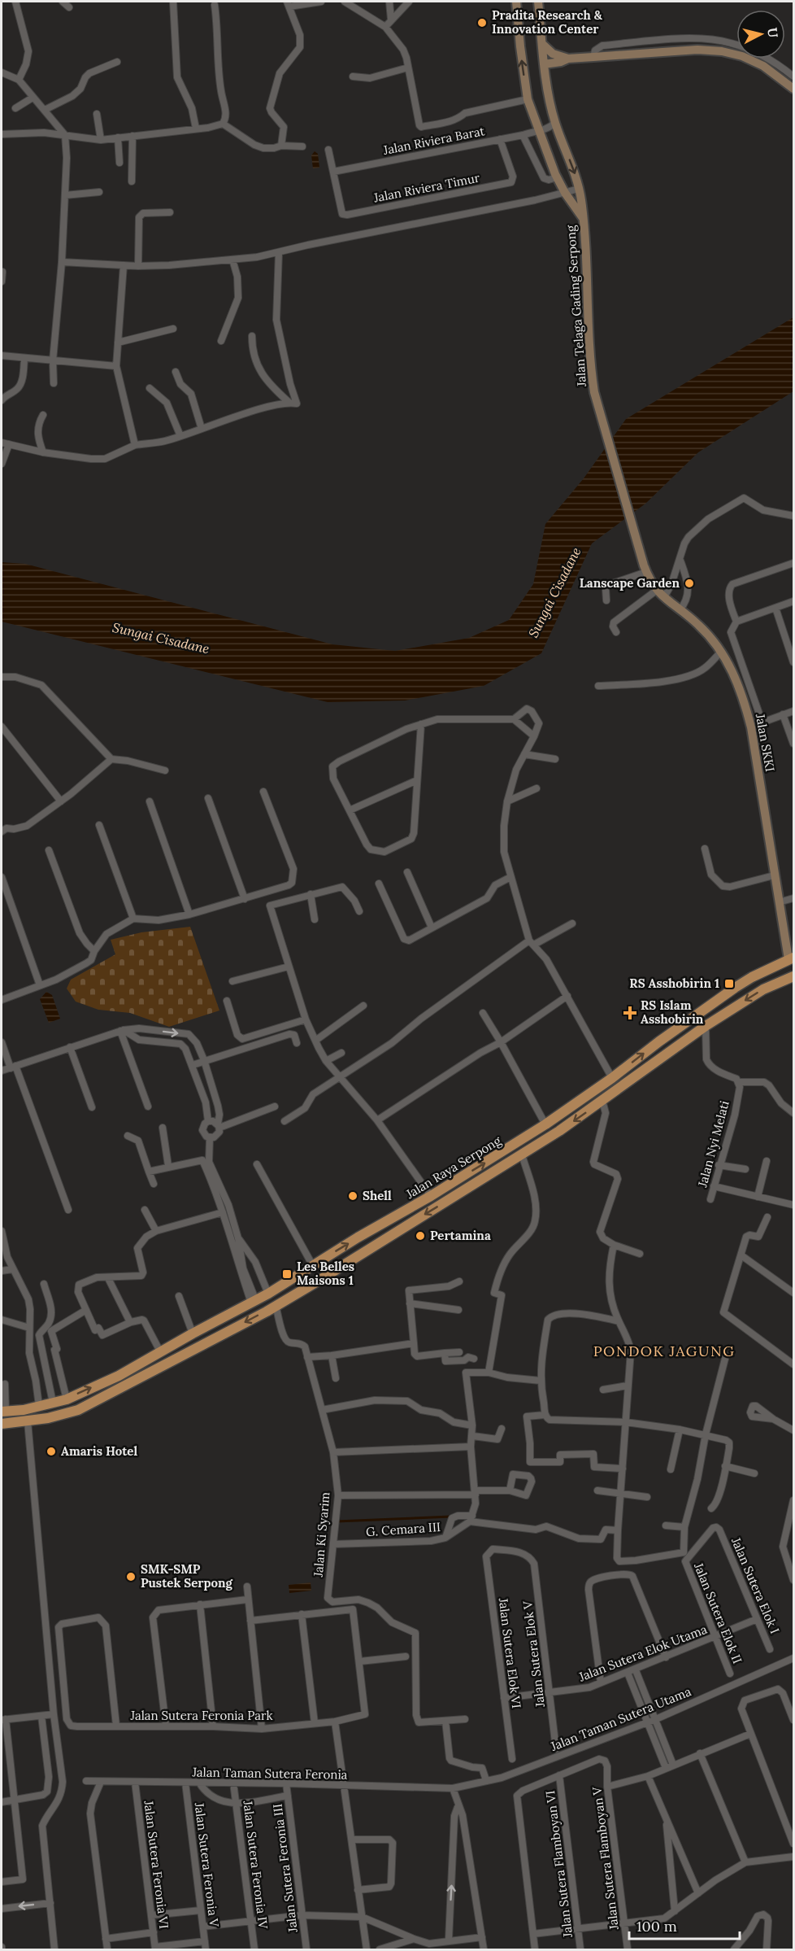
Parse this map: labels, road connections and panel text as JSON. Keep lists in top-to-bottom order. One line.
{"streets":{"main road":["Jalan Telaga Gading Serpong","Jalan SKKI","Jalan Raya Serpong"],"street":["Jalan Riviera Barat","Jalan Riviera Timur","Jalan Nyi Melati","G. Cemara III","Jalan Ki Syarim","Jalan Sutera Elok I","Jalan Sutera Elok II","Jalan Sutera Elok VI","Jalan Sutera Elok Utama","Jalan Sutera Elok V","Jalan Sutera Feronia Park","Jalan Taman Sutera Utama","Jalan Taman Sutera Feronia","Jalan Sutera Flamboyan V","Jalan Sutera Flamboyan VI","Jalan Sutera Feronia VI","Jalan Sutera Feronia V","Jalan Sutera Feronia IV","Jalan Sutera Feronia III"]},"crossings":[["Jalan Riviera Barat","Jalan Riviera Timur"],["Jalan Riviera Barat","Jalan Telaga Gading Serpong"],["Jalan Telaga Gading Serpong","Jalan SKKI"],["Jalan SKKI","Jalan Raya Serpong"],["G. Cemara III","Jalan Ki Syarim"],["Jalan Sutera Elok I","Jalan Sutera Elok II"],["Jalan Sutera Elok I","Jalan Sutera Elok Utama"],["Jalan Sutera Elok II","Jalan Sutera Elok Utama"],["Jalan Sutera Elok VI","Jalan Sutera Elok Utama"],["Jalan Sutera Elok VI","Jalan Sutera Elok V"],["Jalan Sutera Elok Utama","Jalan Sutera Elok V"],["Jalan Taman Sutera Utama","Jalan Taman Sutera Feronia"],["Jalan Taman Sutera Feronia","Jalan Sutera Feronia VI"],["Jalan Taman Sutera Feronia","Jalan Sutera Feronia V"],["Jalan Taman Sutera Feronia","Jalan Sutera Feronia IV"],["Jalan Taman Sutera Feronia","Jalan Sutera Feronia III"],["Jalan Sutera Flamboyan V","Jalan Sutera Flamboyan VI"]],"districts":["PONDOK JAGUNG"],"water":["Sungai Cisadane"],"places":{"other":["Pradita Research & Innovation Center","Lanscape Garden","Shell","Pertamina","Amaris Hotel","SMK-SMP Pustek Serpong"],"transit":["RS Asshobirin 1","Les Belles Maisons 1"],"health":["RS Islam Asshobirin"]},"scale_bar":"100 m","north":"right"}
